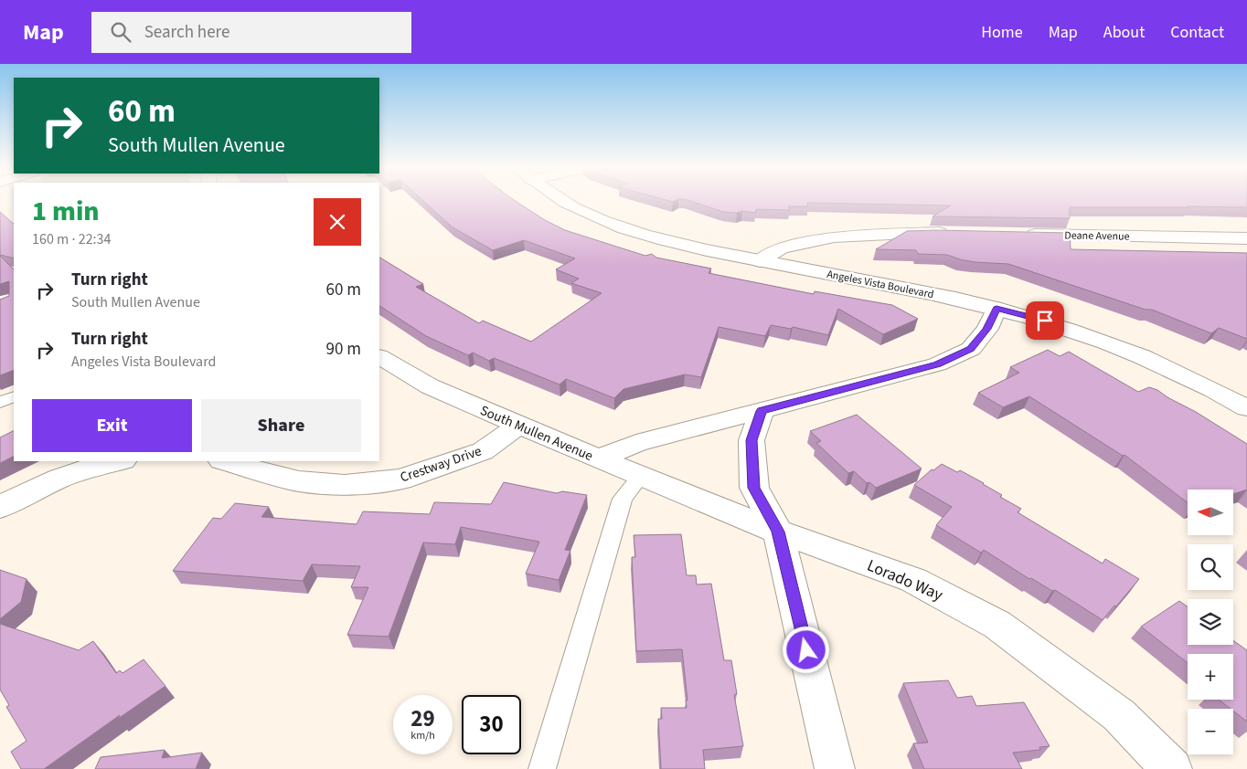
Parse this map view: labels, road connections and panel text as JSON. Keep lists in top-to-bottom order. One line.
{"streets":{"street":["Deane Avenue","Angeles Vista Boulevard","South Mullen Avenue","Crestway Drive","Lorado Way"]},"crossings":[["Angeles Vista Boulevard","South Mullen Avenue"],["South Mullen Avenue","Crestway Drive"],["South Mullen Avenue","Lorado Way"]],"north":"left","page":{"header":"Map","search":"Search here","nav":["Home","Map","About","Contact"],"turn":["60 m","South Mullen Avenue"],"heading":["1 min","160 m · 22:34"],"list":[{"name":"Turn right","note":"South Mullen Avenue","value":"60 m"},{"name":"Turn right","note":"Angeles Vista Boulevard","value":"90 m"}],"buttons":["Exit","Share"],"map_buttons":["+","−"],"speed":"29 km/h","limit":"30"}}
